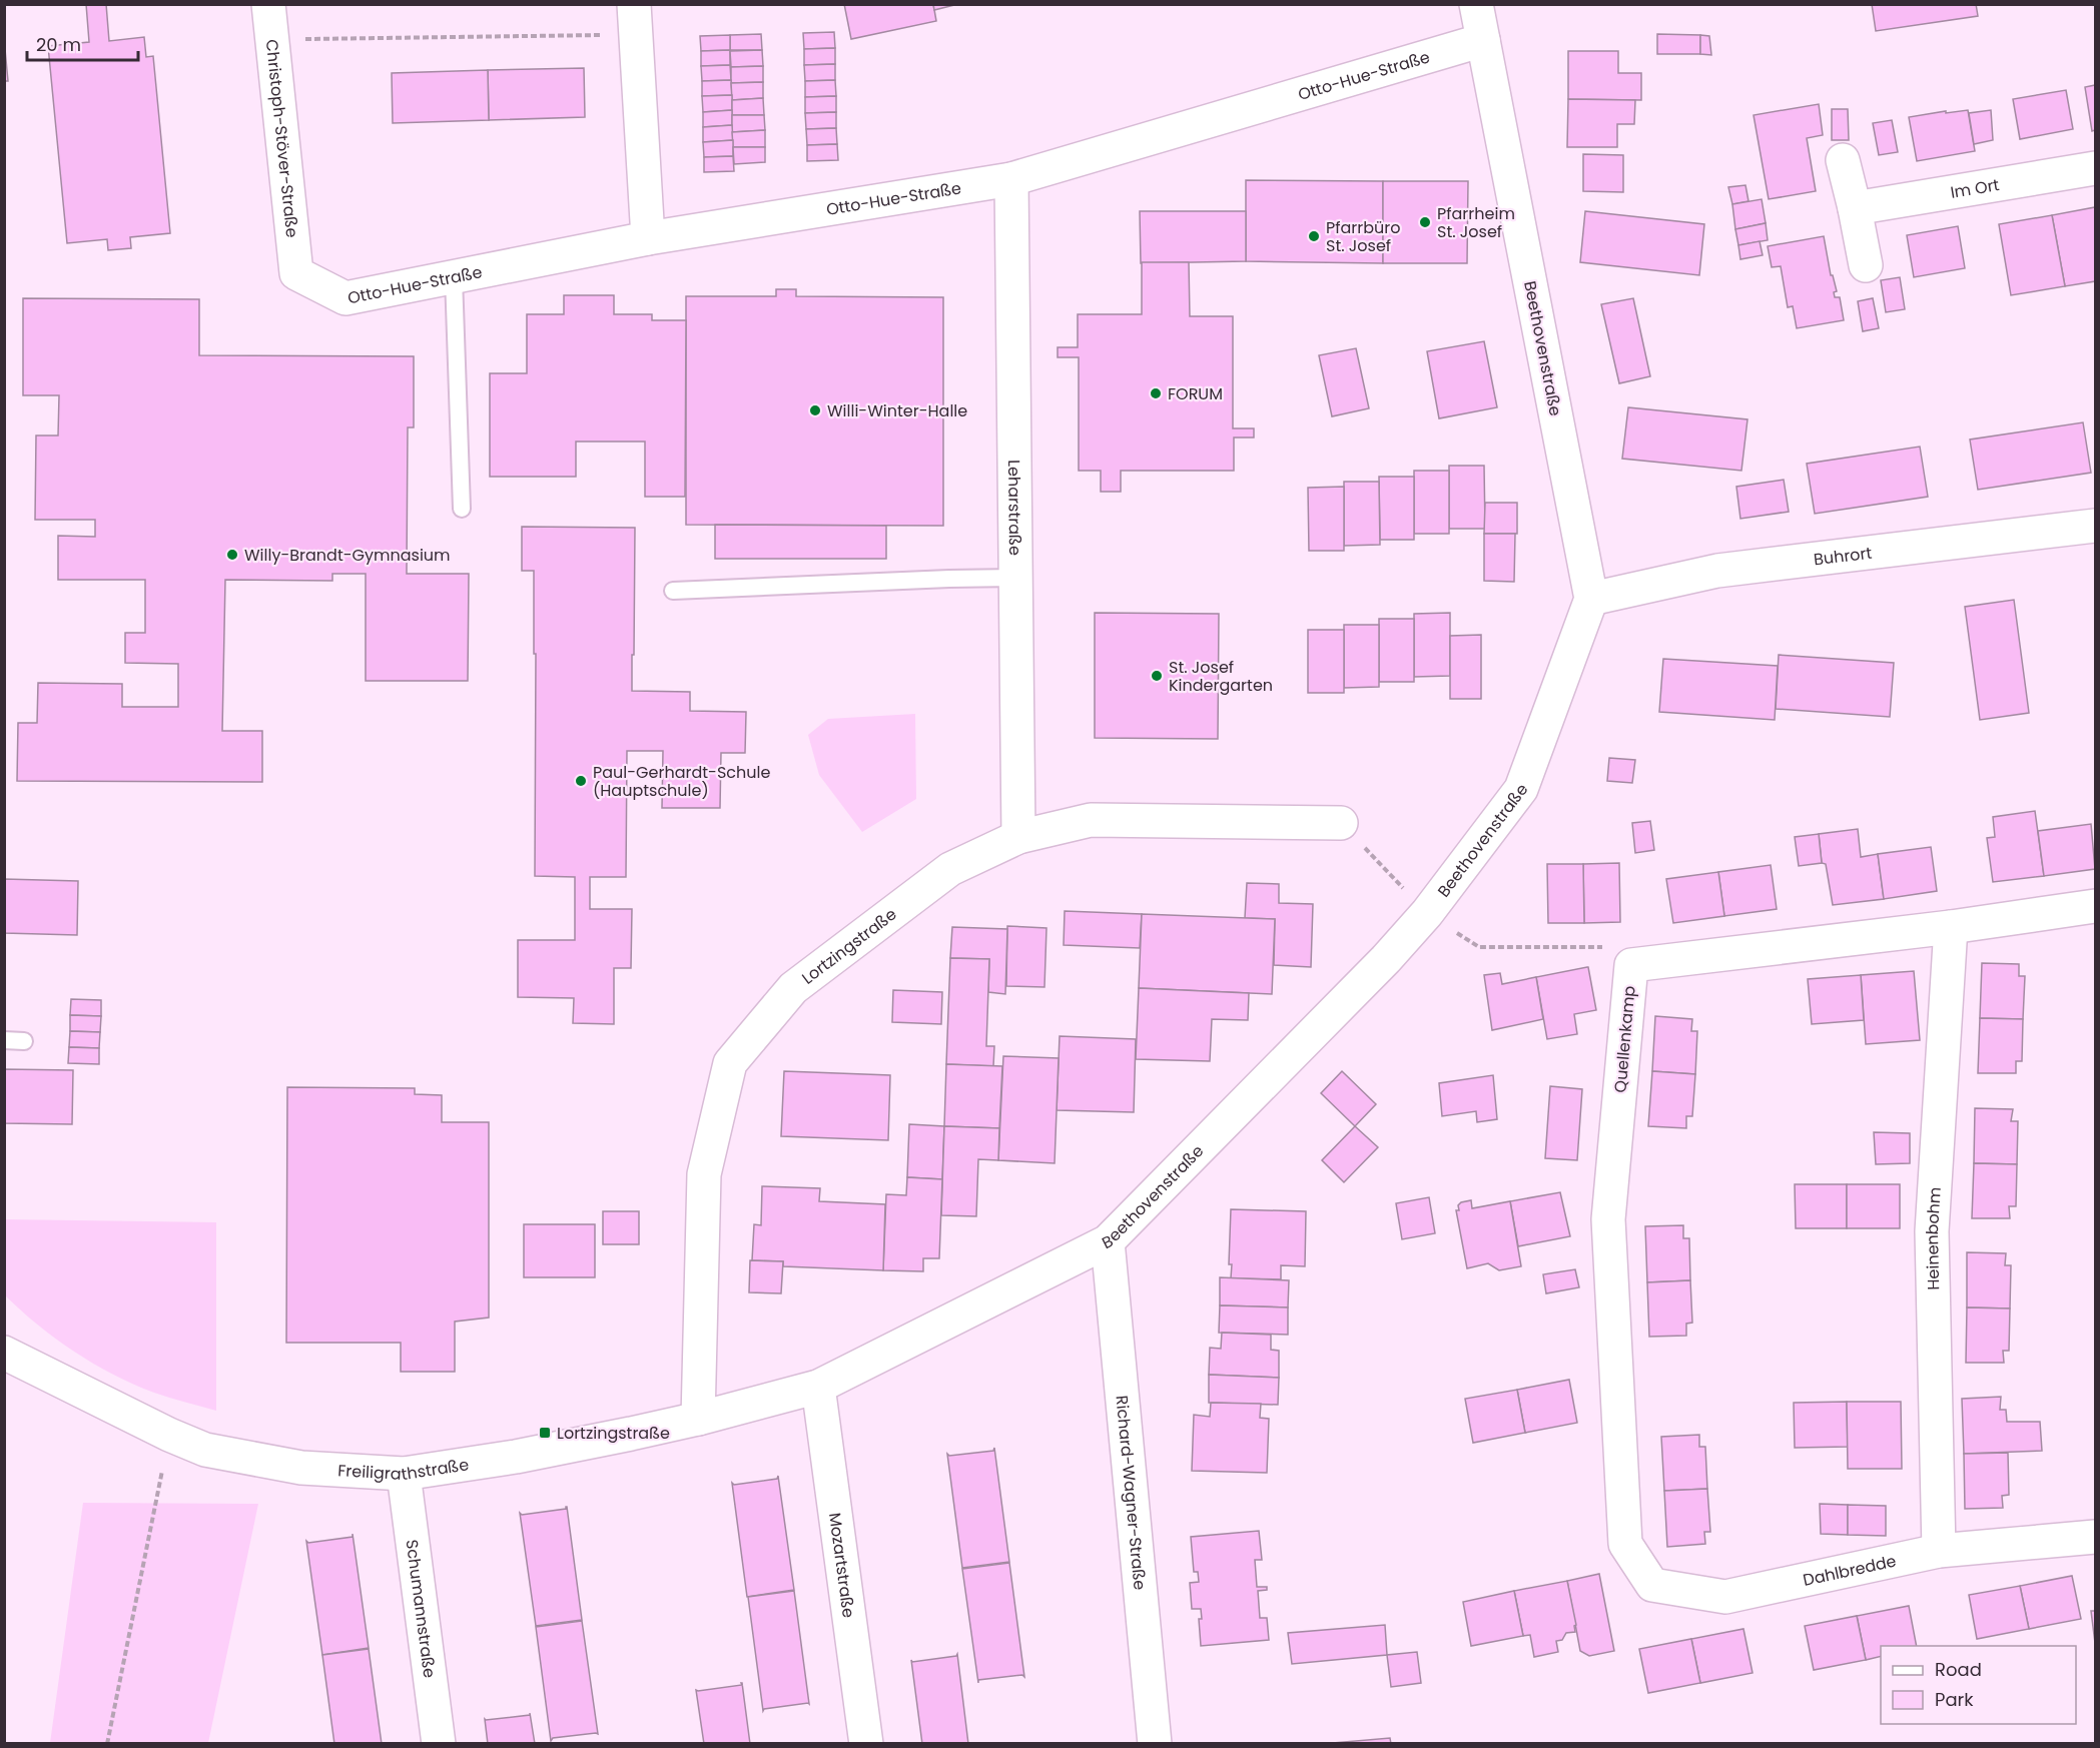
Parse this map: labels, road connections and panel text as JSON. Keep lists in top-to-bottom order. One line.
{"streets":{"street":["Otto-Hue-Straße","Christoph-Stöver-Straße","Im Ort","Beethovenstraße","Leharstraße","Buhrort","Lortzingstraße","Quellenkamp","Heinenbohm","Freiligrathstraße","Richard-Wagner-Straße","Mozartstraße","Dahlbredde","Schumannstraße"]},"crossings":[["Otto-Hue-Straße","Christoph-Stöver-Straße"],["Otto-Hue-Straße","Beethovenstraße"],["Otto-Hue-Straße","Leharstraße"],["Beethovenstraße","Buhrort"],["Beethovenstraße","Freiligrathstraße"],["Beethovenstraße","Richard-Wagner-Straße"],["Beethovenstraße","Mozartstraße"],["Leharstraße","Lortzingstraße"],["Lortzingstraße","Freiligrathstraße"],["Quellenkamp","Heinenbohm"],["Quellenkamp","Dahlbredde"],["Heinenbohm","Dahlbredde"],["Freiligrathstraße","Mozartstraße"],["Freiligrathstraße","Schumannstraße"]],"places":{"other":["Pfarrheim St. Josef","Pfarrbüro St. Josef","FORUM","Willi-Winter-Halle","Willy-Brandt-Gymnasium","St. Josef Kindergarten","Paul-Gerhardt-Schule (Hauptschule)"],"transit":["Lortzingstraße"]},"legend":["Road","Park"],"scale_bar":"20 m"}
